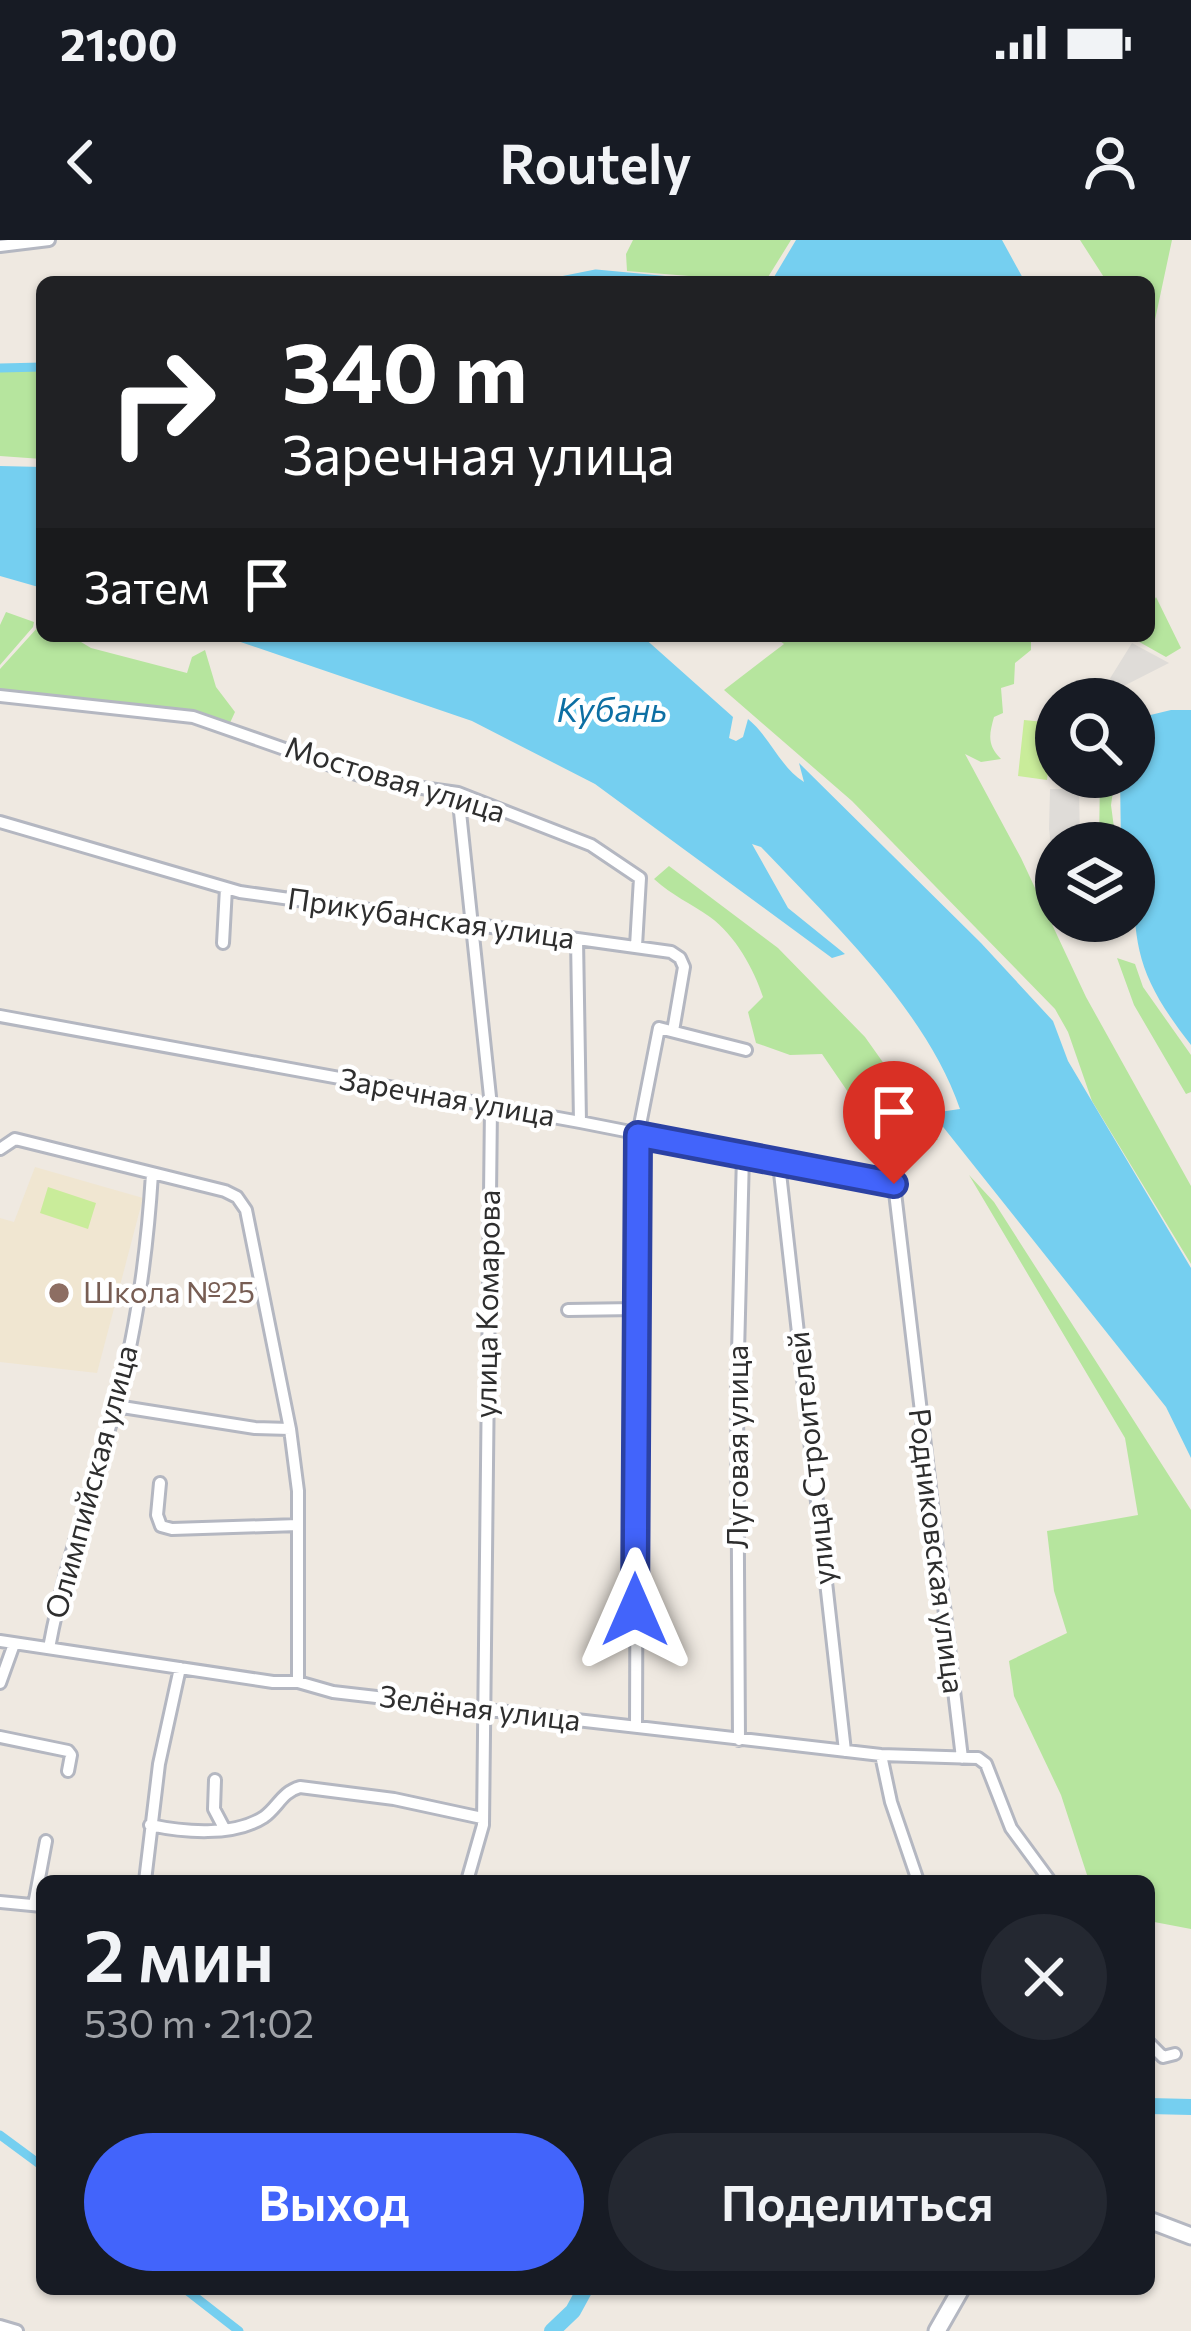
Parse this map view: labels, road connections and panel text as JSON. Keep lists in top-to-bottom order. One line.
{"streets":{"street":["Мостовая улица","Прикубанская улица","Заречная улица","улица Комарова","Луговая улица","улица Строителей","Олимпийская улица","Родниковская улица","Зелёная улица"]},"crossings":[["Мостовая улица","Прикубанская улица"],["Мостовая улица","улица Комарова"],["Прикубанская улица","улица Комарова"],["Заречная улица","улица Комарова"],["Заречная улица","Луговая улица"],["Заречная улица","улица Строителей"],["Заречная улица","Родниковская улица"],["улица Комарова","Зелёная улица"],["Луговая улица","Зелёная улица"],["улица Строителей","Зелёная улица"],["Олимпийская улица","Зелёная улица"],["Родниковская улица","Зелёная улица"]],"water":["Кубань"],"places":["Школа №25"],"page":{"status":"21:00","header":"Routely","turn":["340 m","Заречная улица"],"then":"Затем","heading":["2 мин","530 m · 21:02"],"buttons":["Выход","Поделиться"]}}
